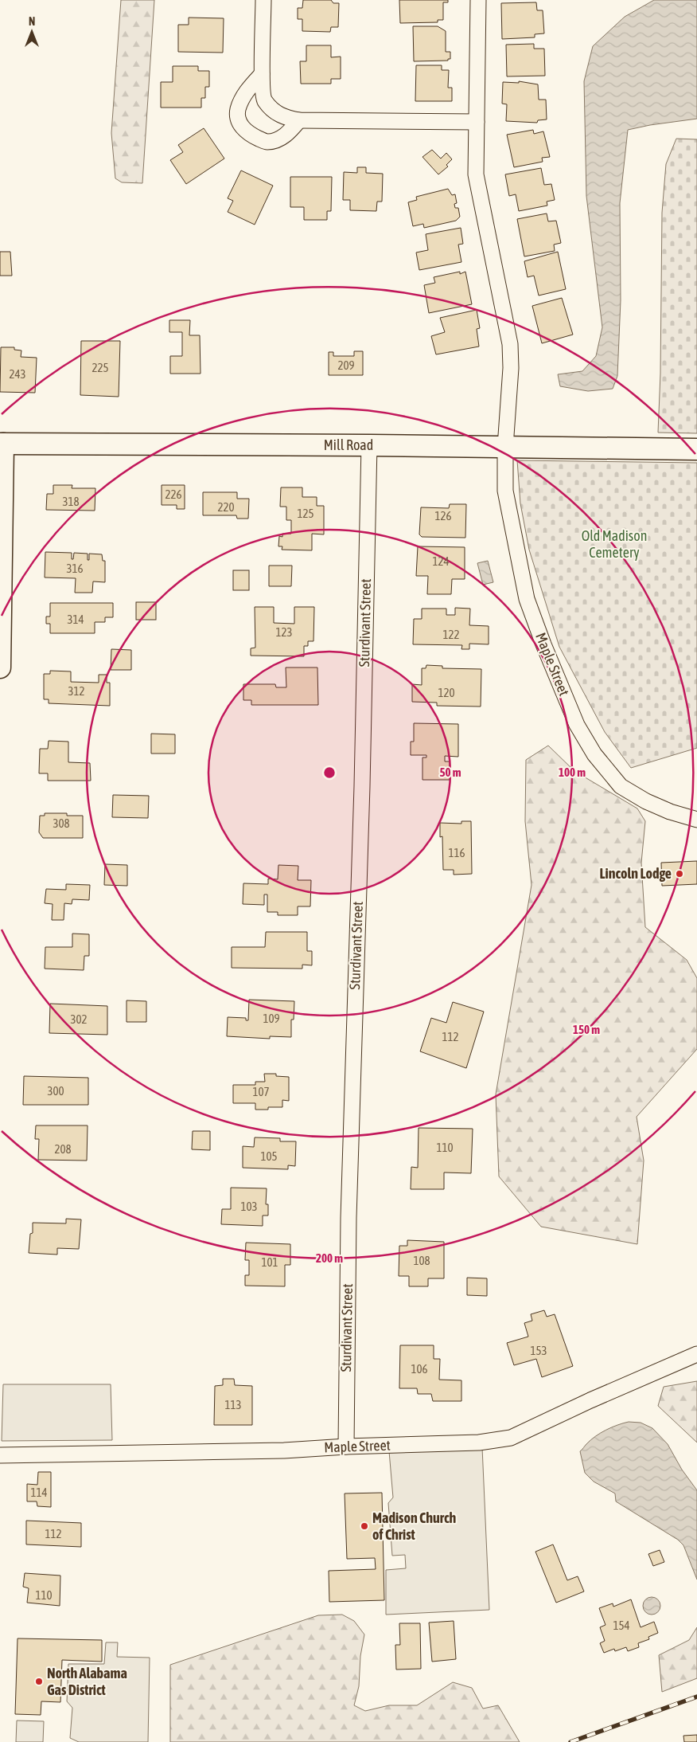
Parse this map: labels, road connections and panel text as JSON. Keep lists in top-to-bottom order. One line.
{"streets":{"street":["Mill Road","Sturdivant Street","Maple Street"]},"crossings":[["Mill Road","Sturdivant Street"],["Mill Road","Maple Street"],["Sturdivant Street","Maple Street"]],"parks":["Old Madison Cemetery"],"places":["Lincoln Lodge","Madison Church of Christ","North Alabama Gas District"],"house_numbers":["209","225","243","226","318","220","125","126","124","316","314","123","122","312","120","308","116","109","302","112","300","107","110","208","105","103","108","101","153","106","113","114","112","110","154"],"north":"top","rings":["50 m","100 m","150 m","200 m"]}
